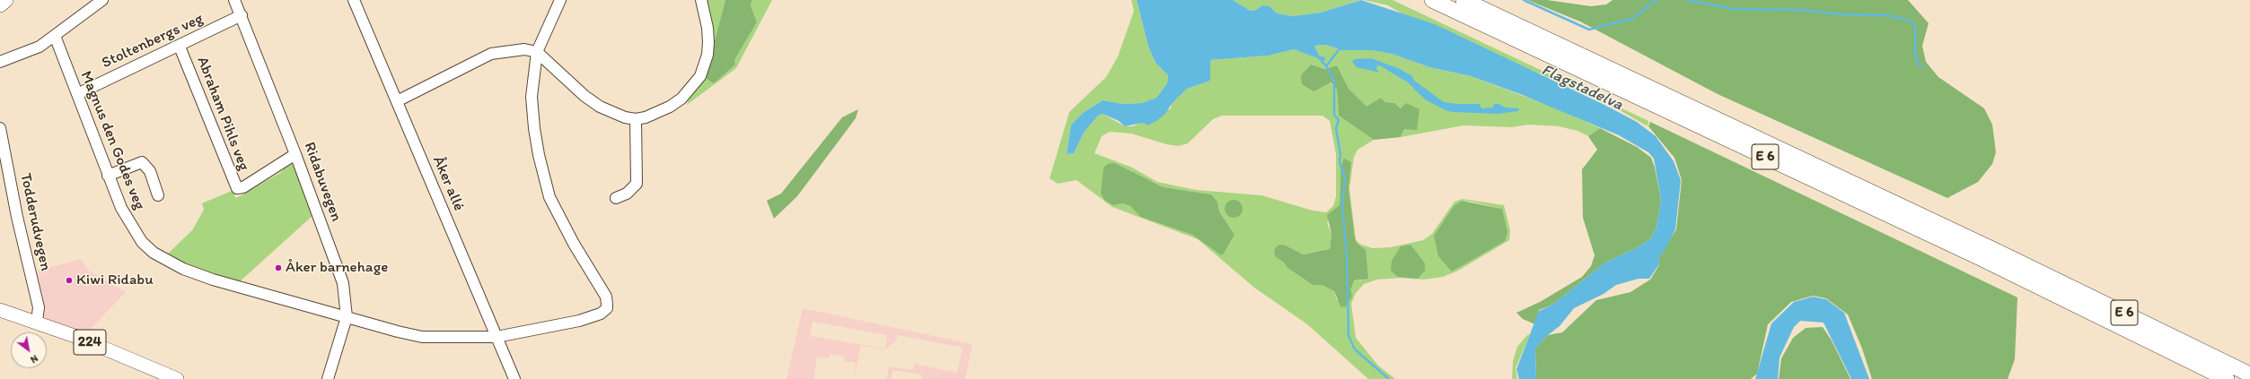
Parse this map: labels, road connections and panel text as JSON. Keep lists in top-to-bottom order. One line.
{"streets":{"highway":["E 6"],"main road":["224"],"street":["Stoltenbergs veg","Abraham Pihls veg","Magnus den Godes veg","Ridabuvegen","Åker allé","Todderudvegen"]},"crossings":[["Stoltenbergs veg","Abraham Pihls veg"],["Stoltenbergs veg","Magnus den Godes veg"],["Stoltenbergs veg","Ridabuvegen"],["Abraham Pihls veg","Ridabuvegen"],["Magnus den Godes veg","Ridabuvegen"],["Magnus den Godes veg","Åker allé"],["Todderudvegen","224"]],"water":["Flagstadelva"],"places":["Åker barnehage","Kiwi Ridabu"],"north":"bottom right"}
